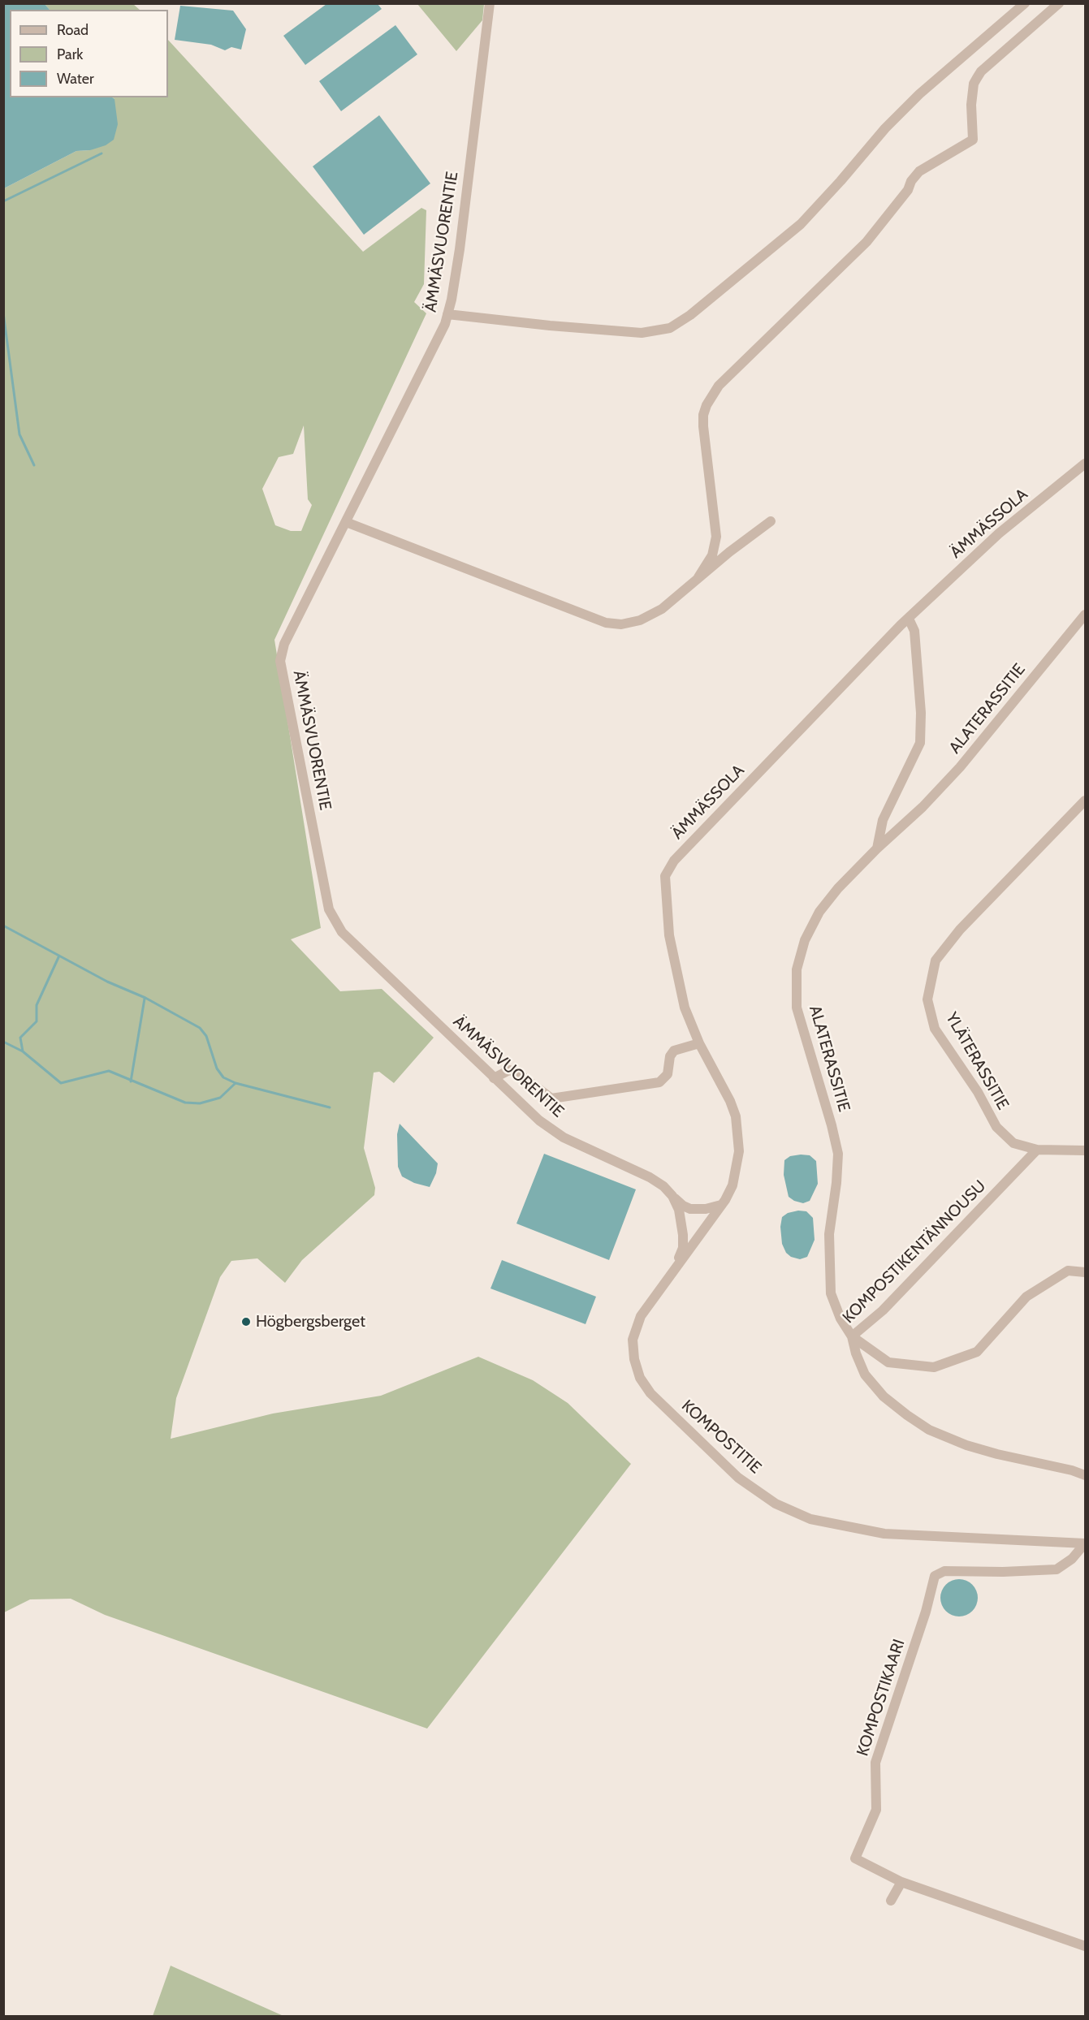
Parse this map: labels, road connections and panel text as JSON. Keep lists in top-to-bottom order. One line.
{"streets":{"street":["ÄMMÄSVUORENTIE","ÄMMÄSSOLA","ALATERASSITIE","YLÄTERASSITIE","KOMPOSTIKENTÄNNOUSU","KOMPOSTITIE","KOMPOSTIKAARI"]},"crossings":[["ÄMMÄSVUORENTIE","ÄMMÄSSOLA"],["ÄMMÄSVUORENTIE","KOMPOSTITIE"],["ÄMMÄSSOLA","KOMPOSTITIE"],["ALATERASSITIE","KOMPOSTIKENTÄNNOUSU"],["YLÄTERASSITIE","KOMPOSTIKENTÄNNOUSU"],["KOMPOSTITIE","KOMPOSTIKAARI"]],"places":["Högbergsberget"],"legend":["Road","Park","Water"]}
